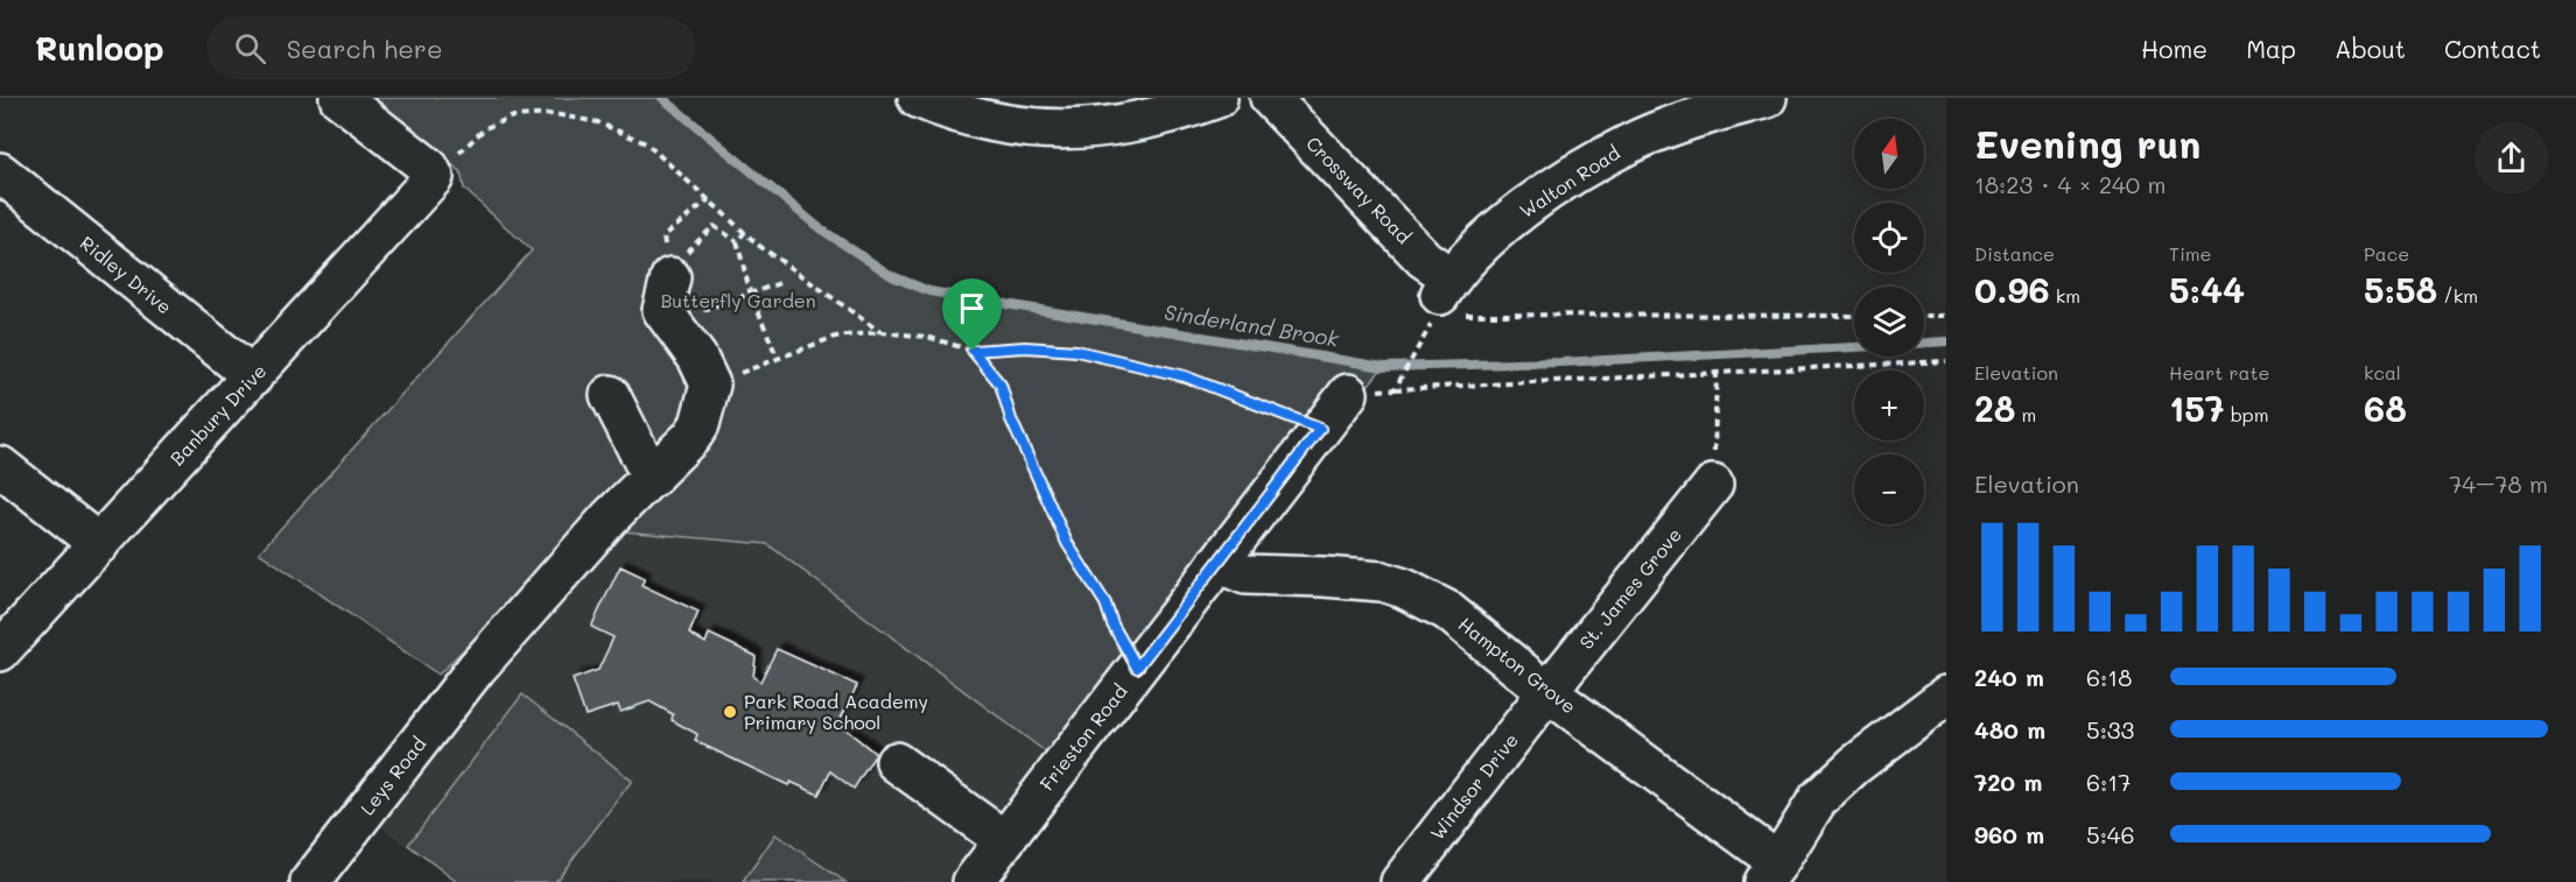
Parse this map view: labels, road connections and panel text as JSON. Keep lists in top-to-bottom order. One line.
{"streets":{"street":["Walton Road","Crossway Road","Ridley Drive","Banbury Drive","St. James Grove","Hampton Grove","Frieston Road","Leys Road","Windsor Drive"]},"crossings":[["Walton Road","Crossway Road"],["Ridley Drive","Banbury Drive"],["St. James Grove","Hampton Grove"],["St. James Grove","Windsor Drive"],["Hampton Grove","Frieston Road"],["Hampton Grove","Windsor Drive"]],"water":["Sinderland Brook"],"parks":["Butterfly Garden"],"places":["Park Road Academy Primary School"],"north":"top","page":{"header":"Runloop","search":"Search here","nav":["Home","Map","About","Contact"],"heading":["Evening run","18:23 · 4 × 240 m"],"map_buttons":["+","−"],"stats":[["Distance","0.96 km"],["Time","5:44"],["Pace","5:58 /km"],["Elevation","28 m"],["Heart rate","157 bpm"],["kcal","68"]],"chart":["Elevation","74–78 m"],"list":[{"name":"240 m","note":"6:18"},{"name":"480 m","note":"5:33"},{"name":"720 m","note":"6:17"},{"name":"960 m","note":"5:46"}]}}
